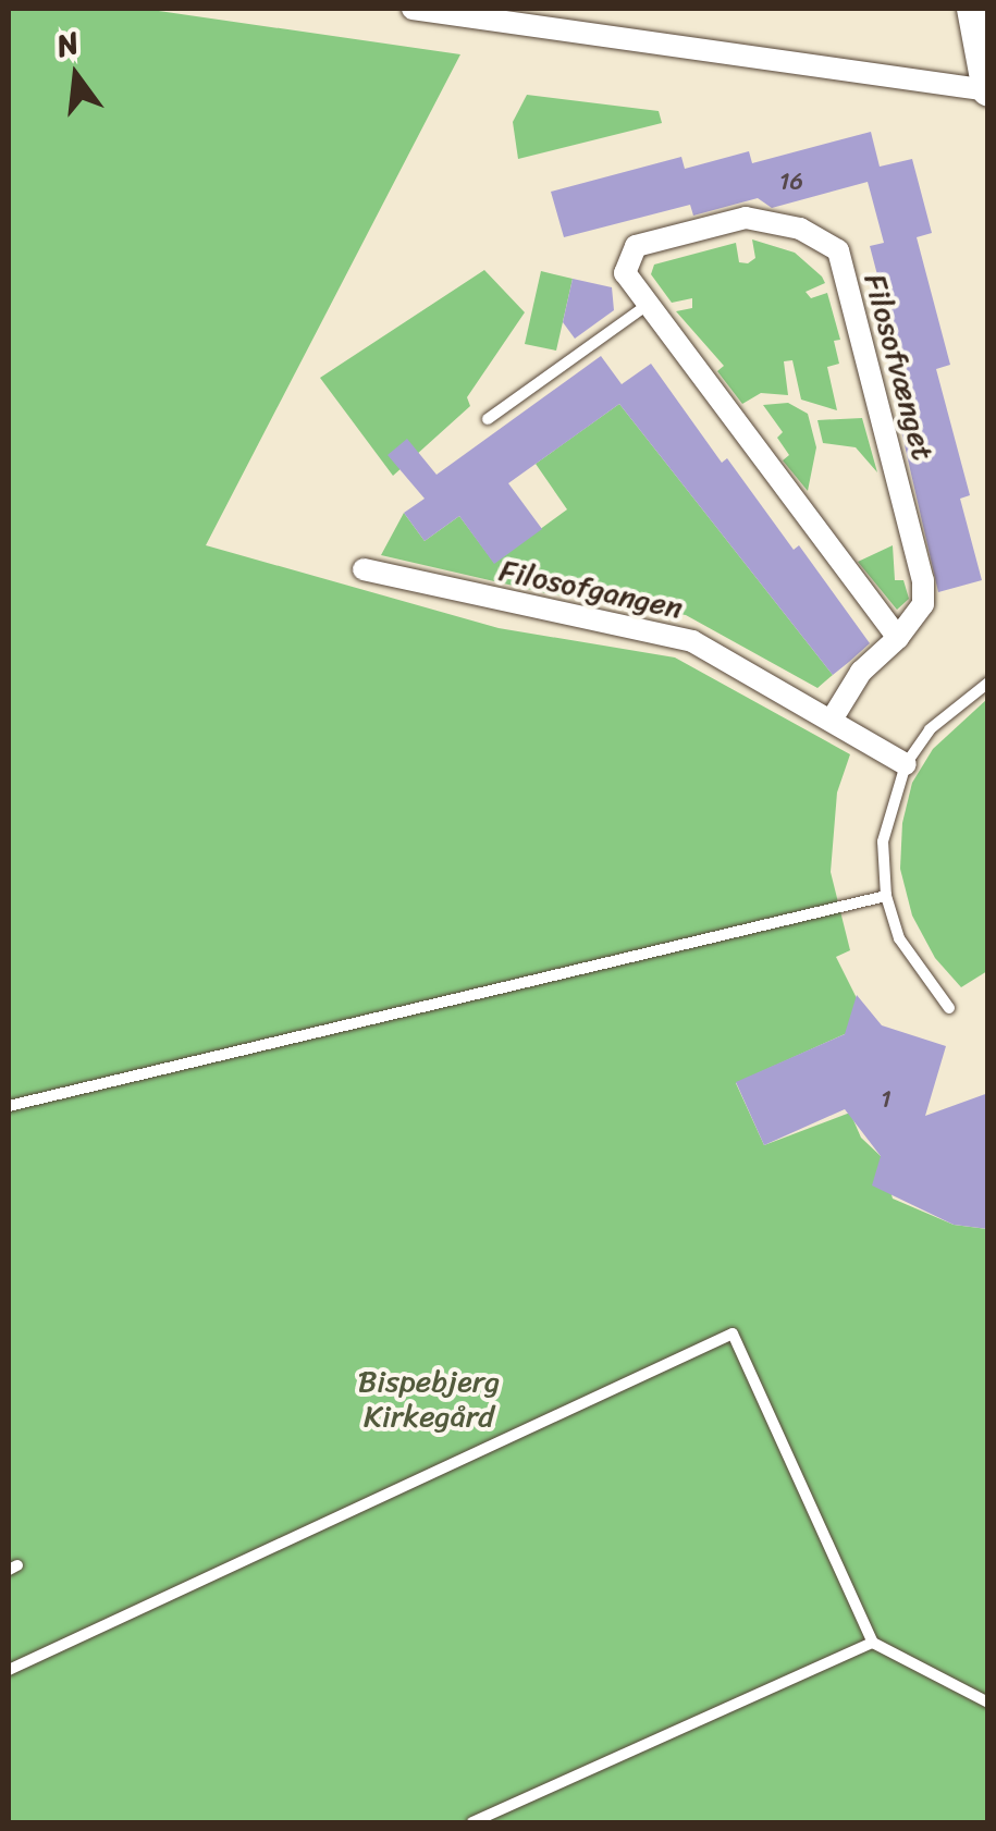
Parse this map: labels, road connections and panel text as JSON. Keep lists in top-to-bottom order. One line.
{"streets":{"street":["Filosofvænget","Filosofgangen"]},"crossings":[["Filosofvænget","Filosofgangen"]],"parks":["Bispebjerg Kirkegård"],"house_numbers":["16","1"],"north":"top"}
